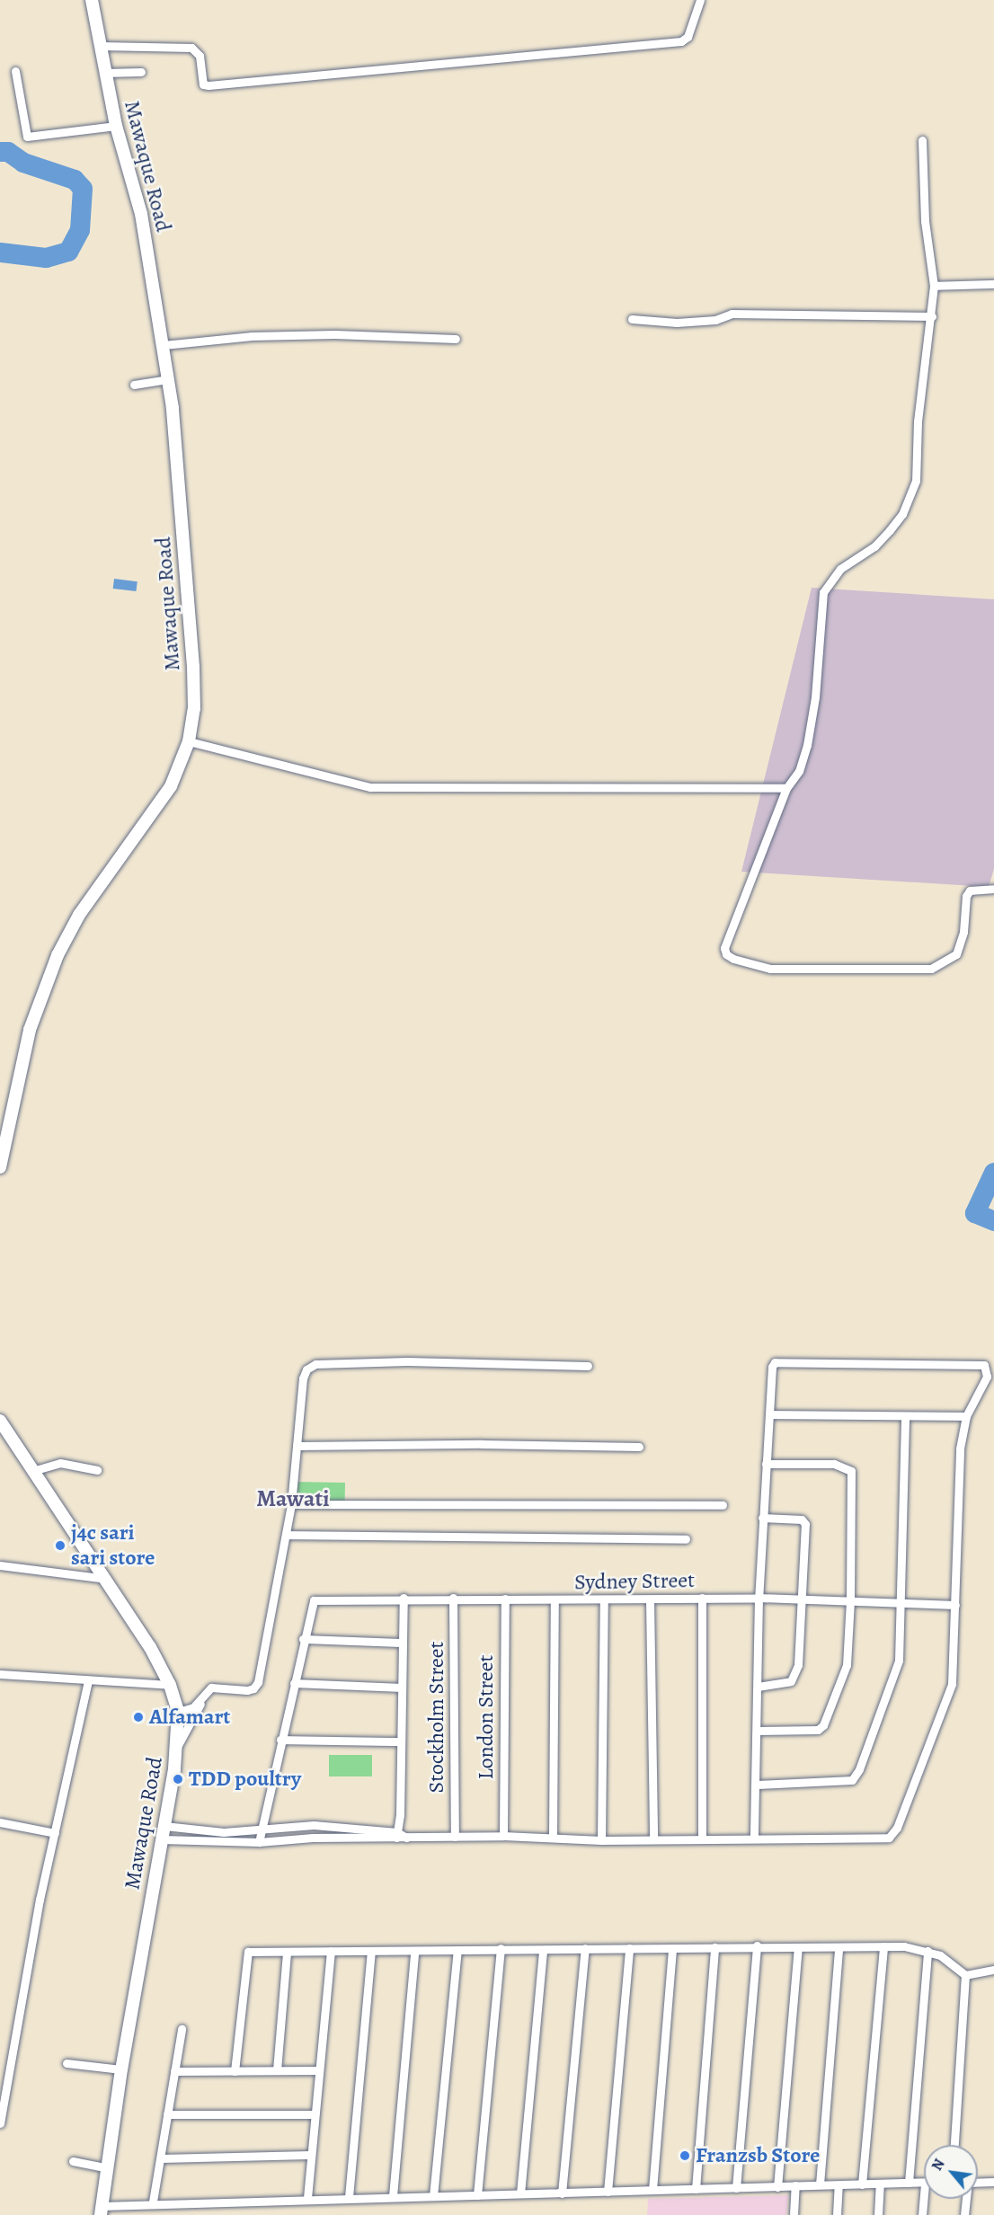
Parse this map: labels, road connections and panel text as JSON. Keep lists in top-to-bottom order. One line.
{"streets":{"main road":["Mawaque Road"],"street":["Sydney Street","Stockholm Street","London Street"]},"crossings":[["Sydney Street","Stockholm Street"],["Sydney Street","London Street"]],"districts":["Mawati"],"places":["j4c sari sari store","Alfamart","TDD poultry","Franzsb Store"],"north":"top left"}
